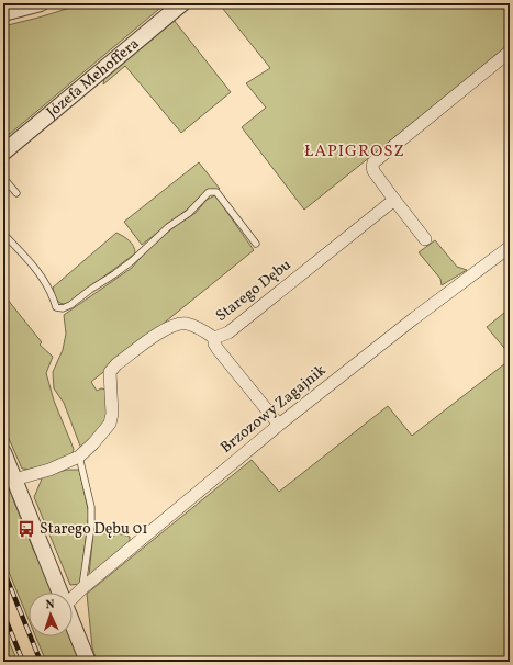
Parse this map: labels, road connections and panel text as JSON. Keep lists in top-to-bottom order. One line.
{"streets":{"street":["Józefa Mehoffera","Starego Dębu","Brzozowy Zagajnik"]},"districts":["ŁAPIGROSZ"],"places":{"bus stop":["Starego Dębu 01"]},"north":"top"}
